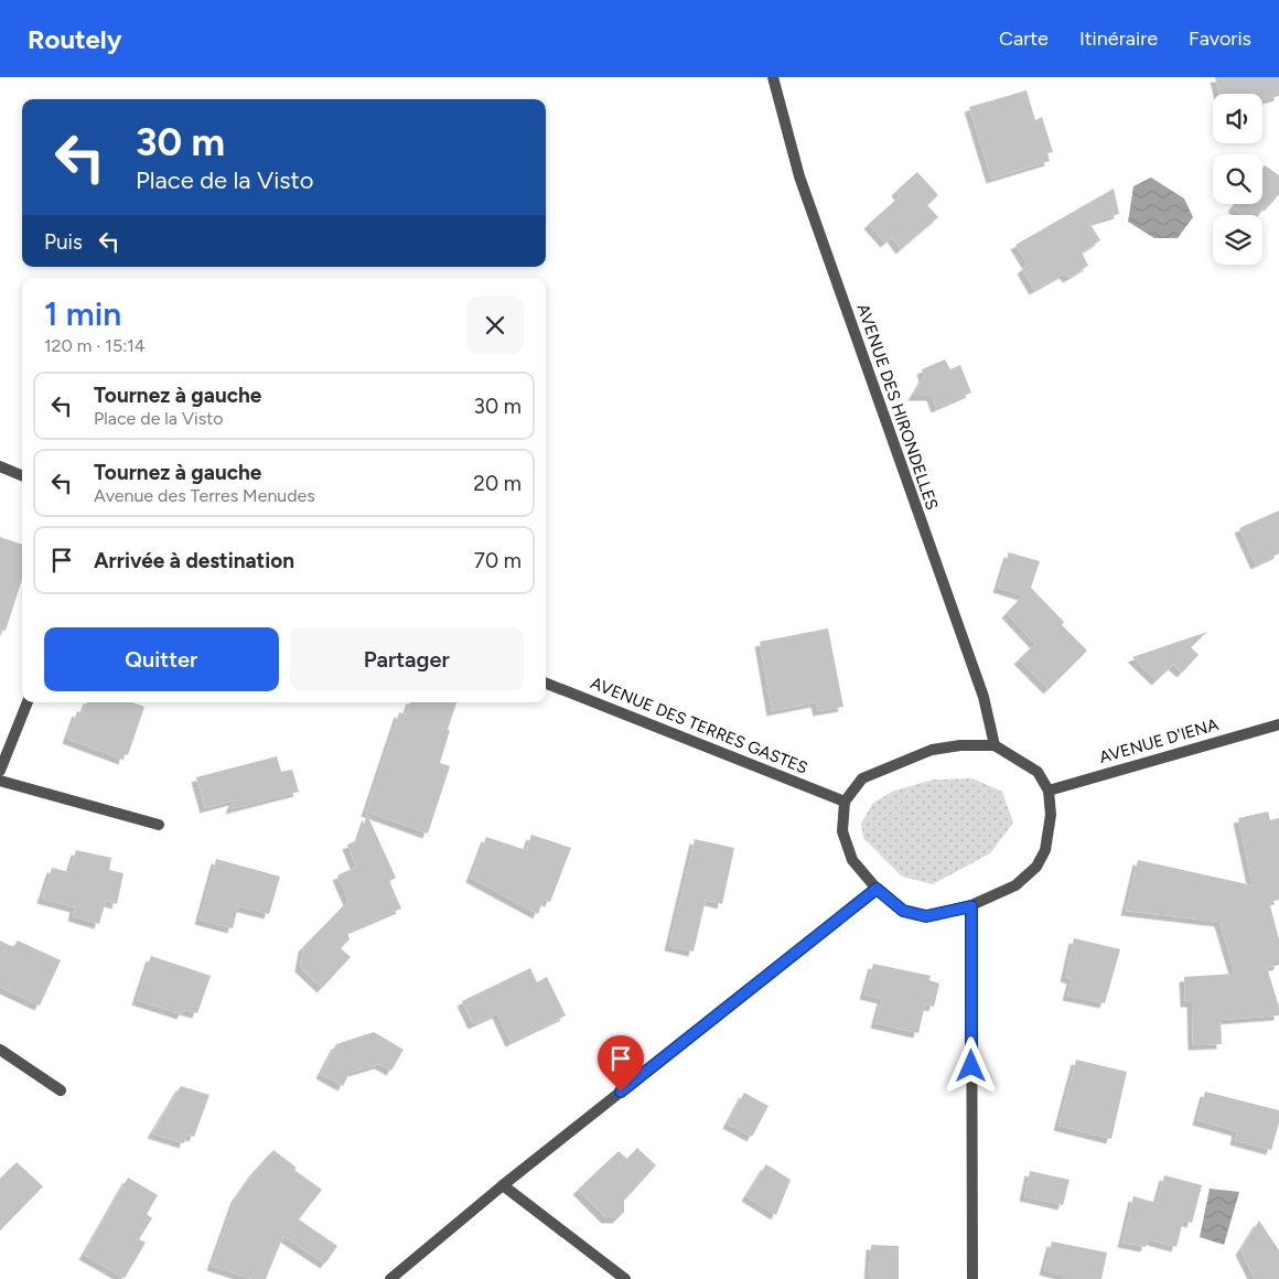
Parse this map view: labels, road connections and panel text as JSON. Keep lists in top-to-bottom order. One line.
{"streets":{"street":["AVENUE DES HIRONDELLES","AVENUE DES TERRES GASTES","AVENUE D'IENA"]},"crossings":[["AVENUE DES HIRONDELLES","AVENUE DES TERRES GASTES"],["AVENUE DES HIRONDELLES","AVENUE D'IENA"],["AVENUE DES TERRES GASTES","AVENUE D'IENA"]],"page":{"header":"Routely","nav":["Carte","Itinéraire","Favoris"],"turn":["30 m","Place de la Visto"],"then":"Puis","heading":["1 min","120 m · 15:14"],"list":[{"name":"Tournez à gauche","note":"Place de la Visto","value":"30 m"},{"name":"Tournez à gauche","note":"Avenue des Terres Menudes","value":"20 m"},{"name":"Arrivée à destination","value":"70 m"}],"buttons":["Quitter","Partager"]}}
